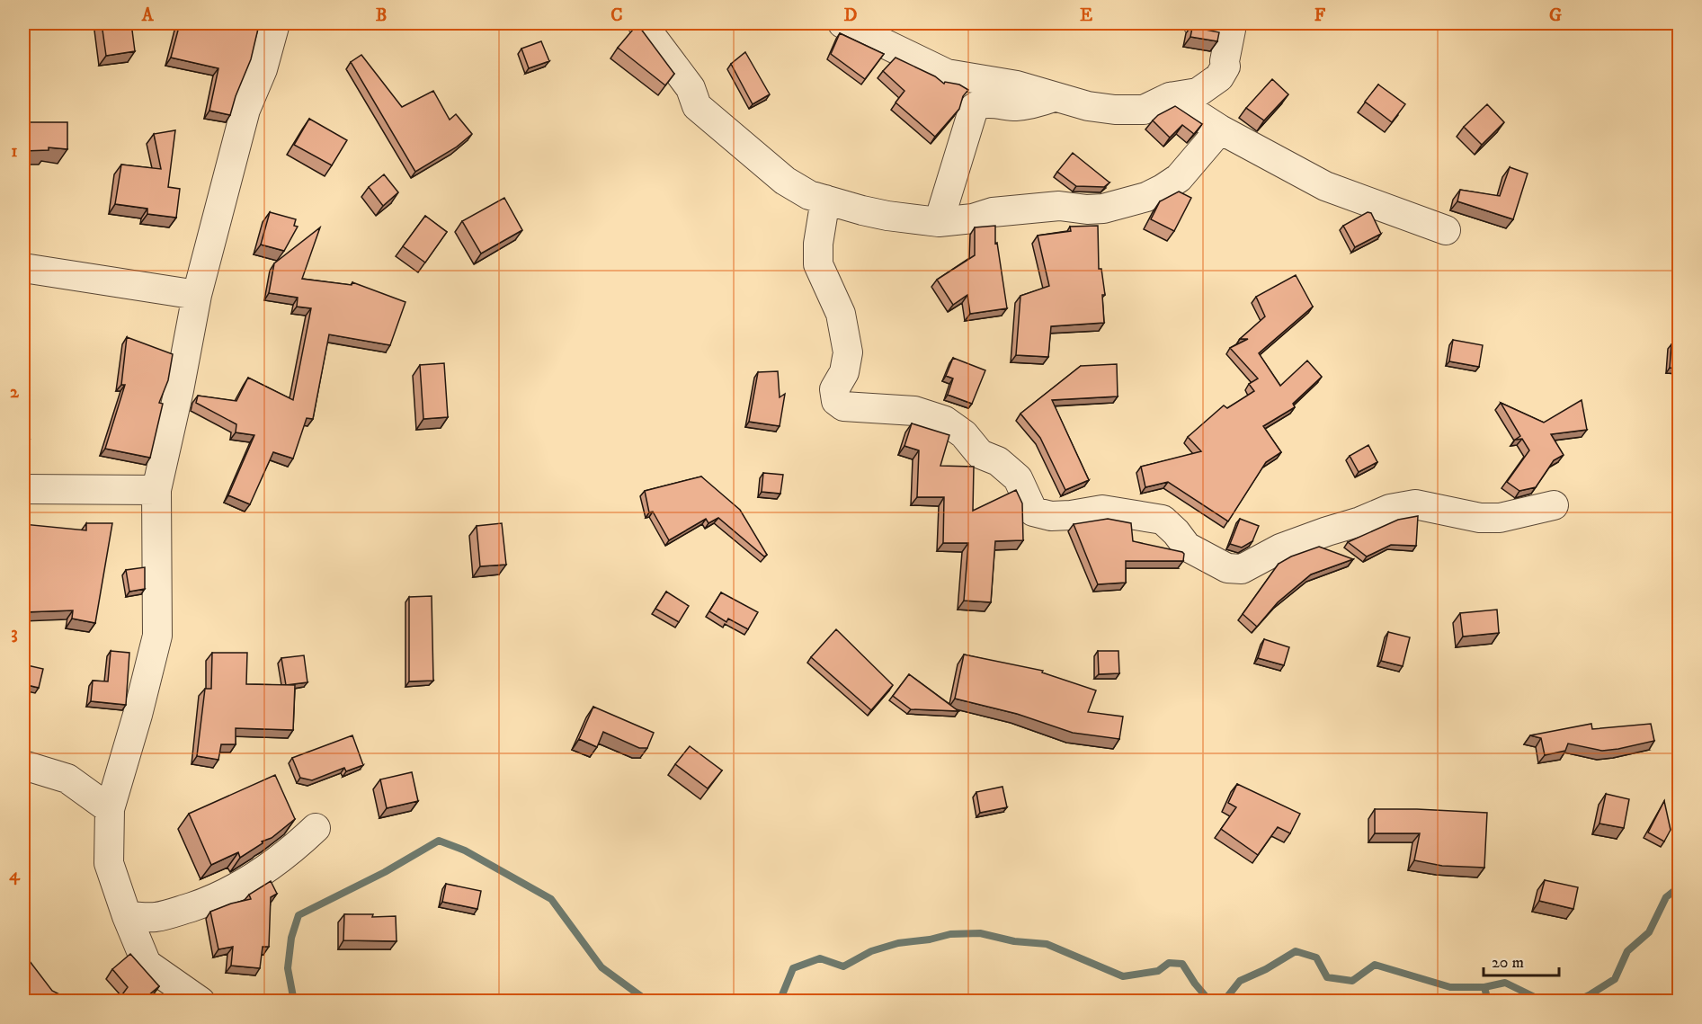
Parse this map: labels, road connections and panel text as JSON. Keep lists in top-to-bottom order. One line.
{"scale_bar":"20 m","grid":{"columns":["A","B","C","D","E","F","G"],"rows":["1","2","3","4"]}}
